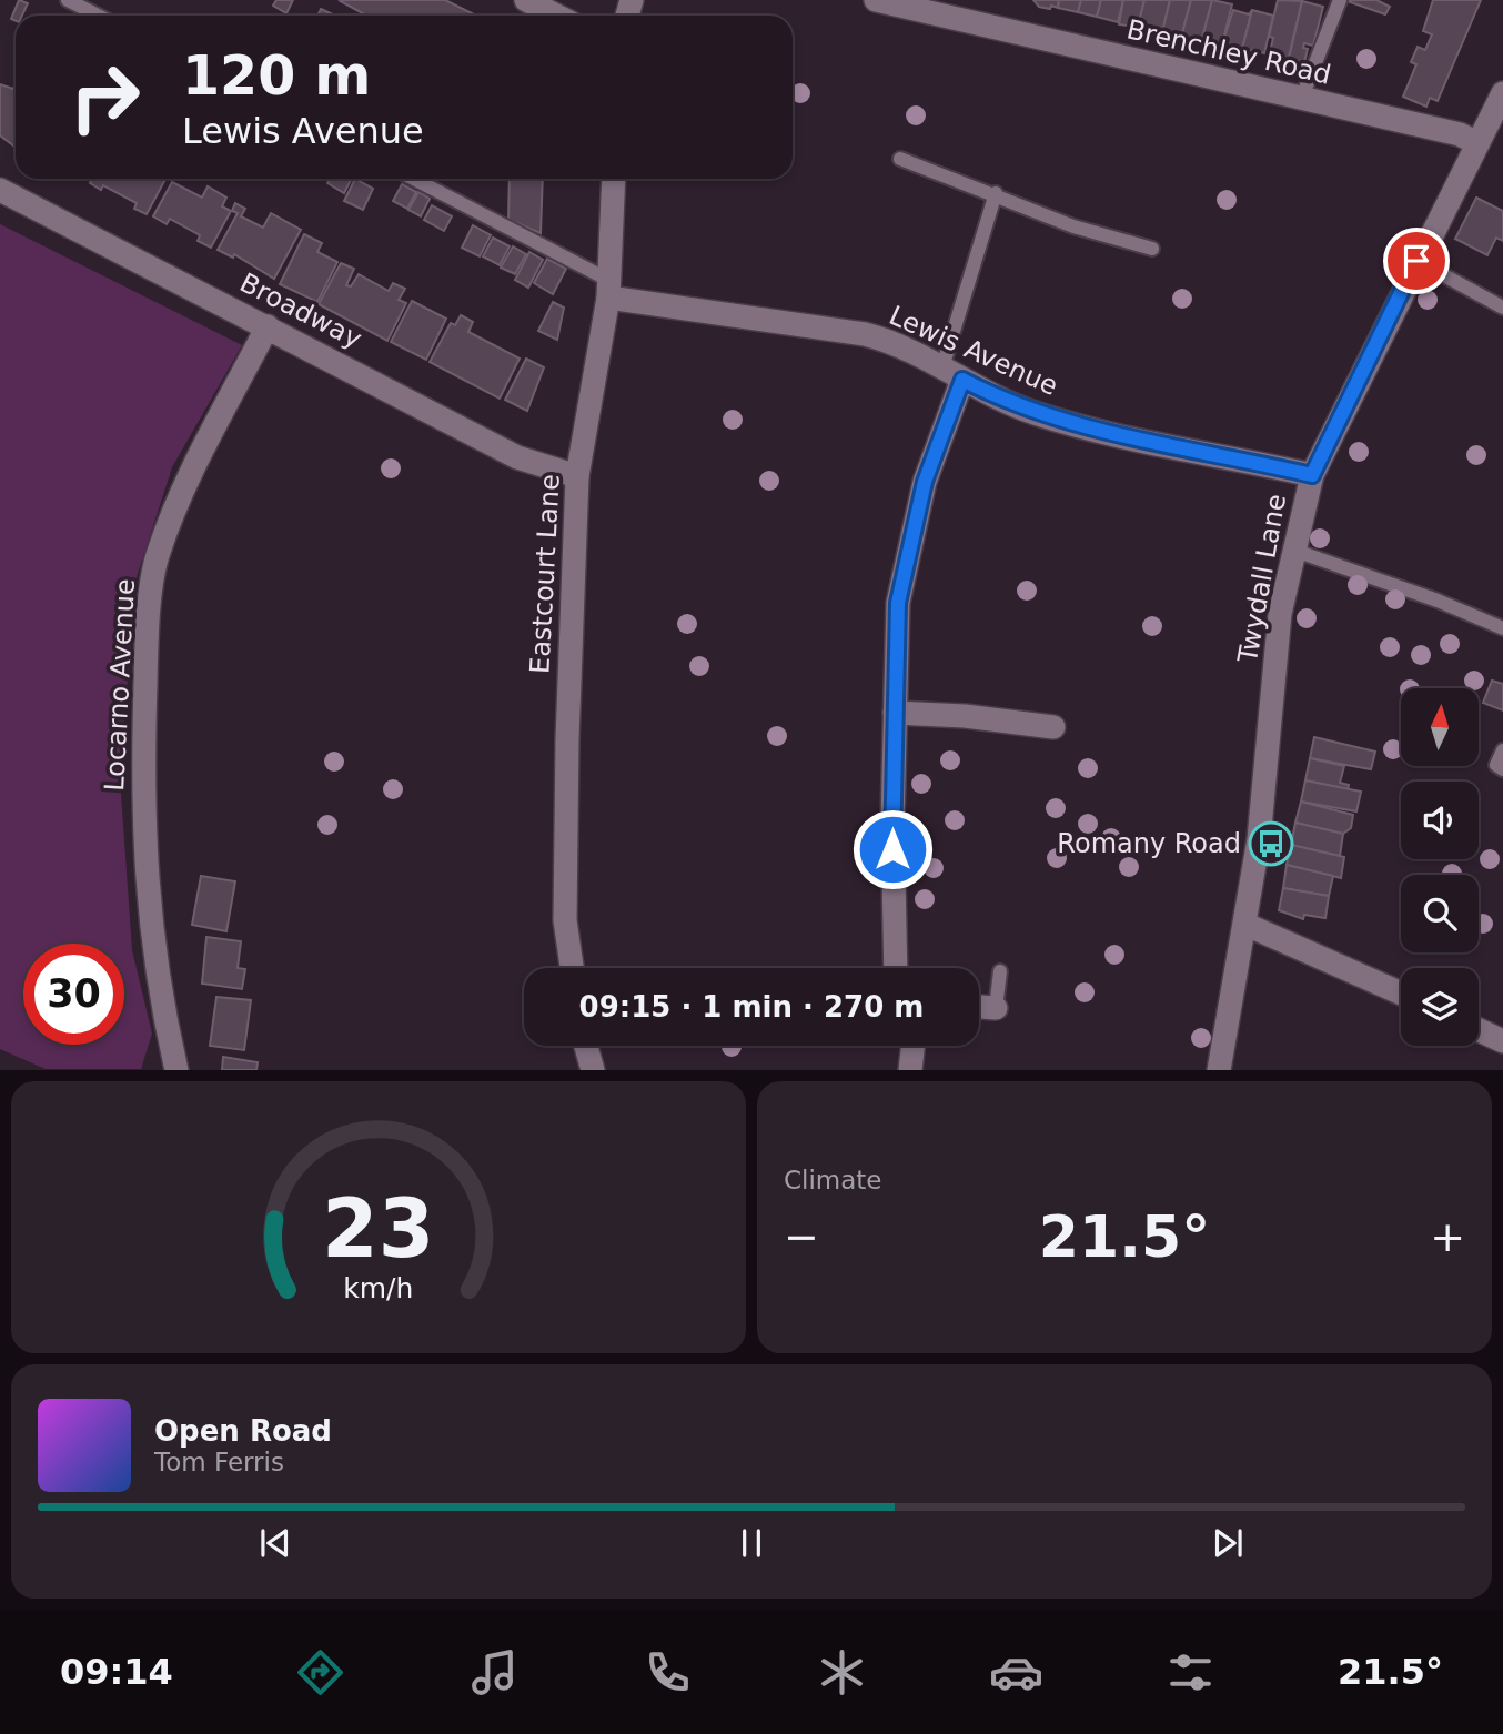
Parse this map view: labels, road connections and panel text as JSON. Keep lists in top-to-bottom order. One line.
{"streets":{"street":["Brenchley Road","Broadway","Lewis Avenue","Eastcourt Lane","Twydall Lane","Locarno Avenue"]},"crossings":[["Brenchley Road","Twydall Lane"],["Broadway","Eastcourt Lane"],["Broadway","Locarno Avenue"],["Lewis Avenue","Eastcourt Lane"],["Lewis Avenue","Twydall Lane"]],"places":{"bus stop":["Romany Road"]},"north":"top","page":{"turn":["120 m","Lewis Avenue"],"limit":"30","trip":"09:15 · 1 min · 270 m","tile":"Climate","heat":["−","21.5°","+"],"song":["Open Road","Tom Ferris"],"tabs":["09:14","21.5°"],"gauge":["23","km/h"]}}
